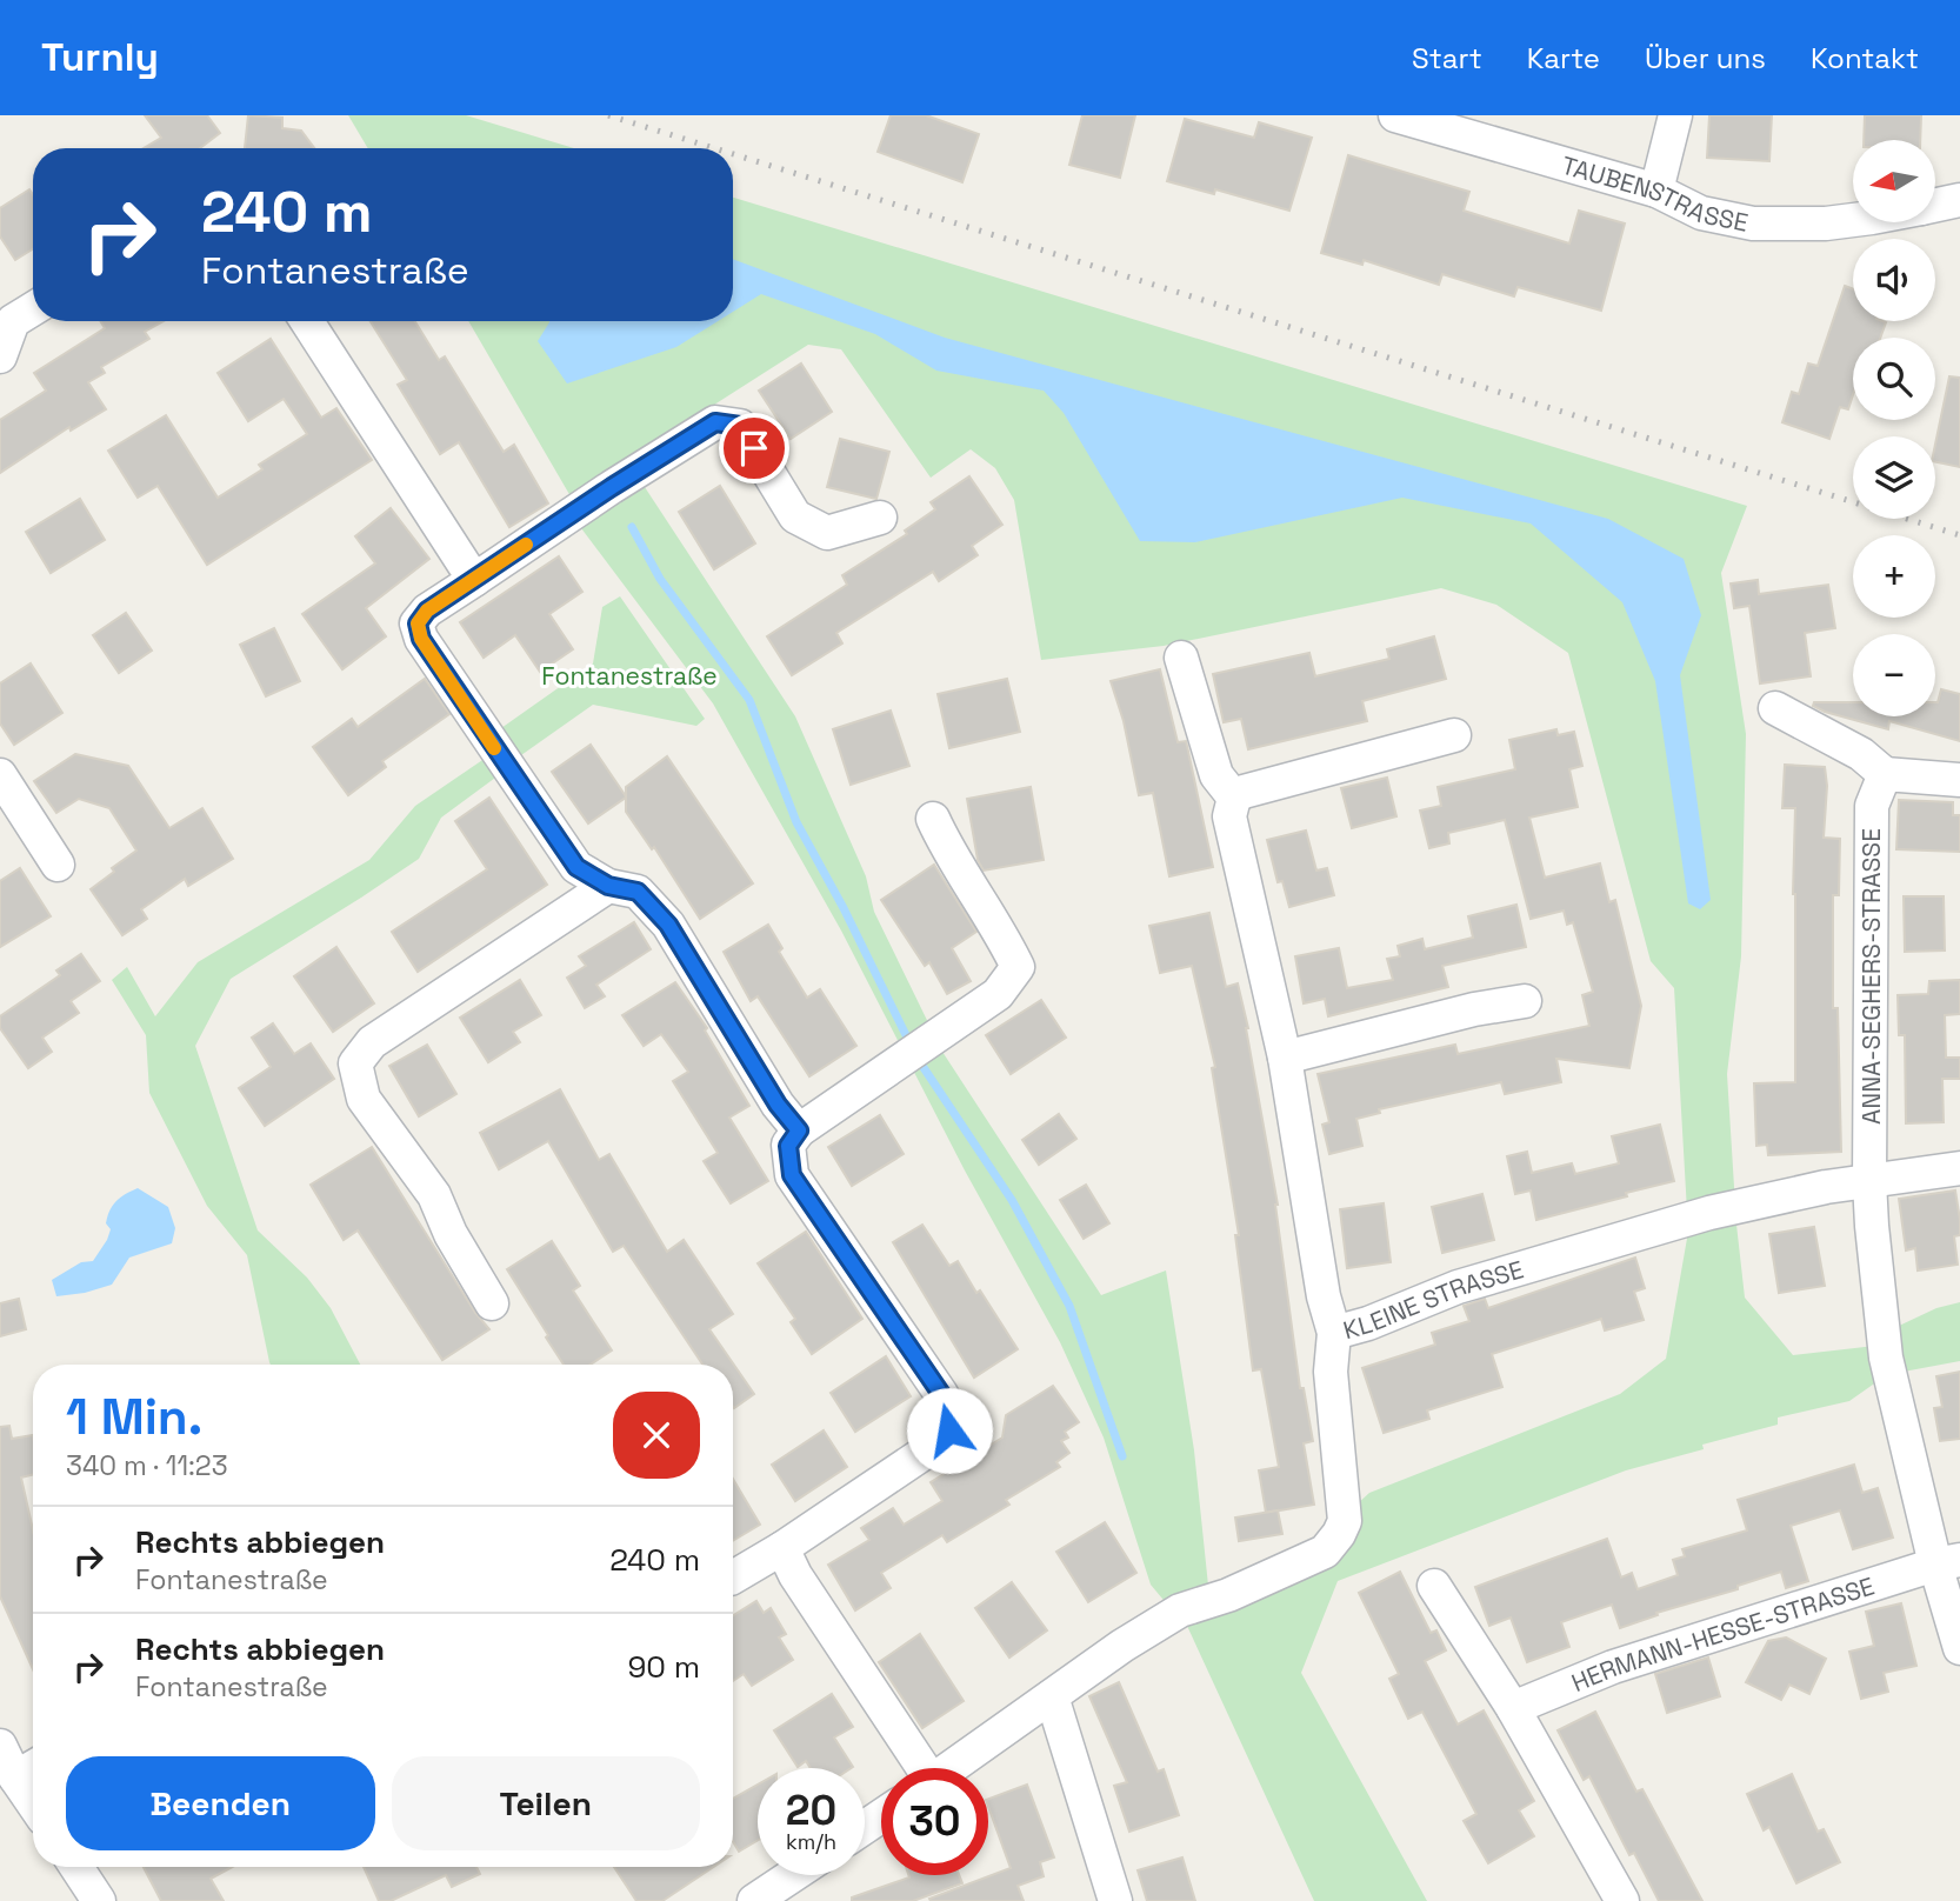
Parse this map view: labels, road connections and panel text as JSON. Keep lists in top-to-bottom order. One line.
{"streets":{"street":["TAUBENSTRASSE","ANNA-SEGHERS-STRASSE","KLEINE STRASSE","HERMANN-HESSE-STRASSE"]},"crossings":[["ANNA-SEGHERS-STRASSE","KLEINE STRASSE"]],"parks":["Fontanestraße"],"north":"left","page":{"header":"Turnly","nav":["Start","Karte","Über uns","Kontakt"],"map_buttons":["+","−"],"turn":["240 m","Fontanestraße"],"heading":["1 Min.","340 m · 11:23"],"list":[{"name":"Rechts abbiegen","note":"Fontanestraße","value":"240 m"},{"name":"Rechts abbiegen","note":"Fontanestraße","value":"90 m"}],"buttons":["Beenden","Teilen"],"speed":"20 km/h","limit":"30"}}
